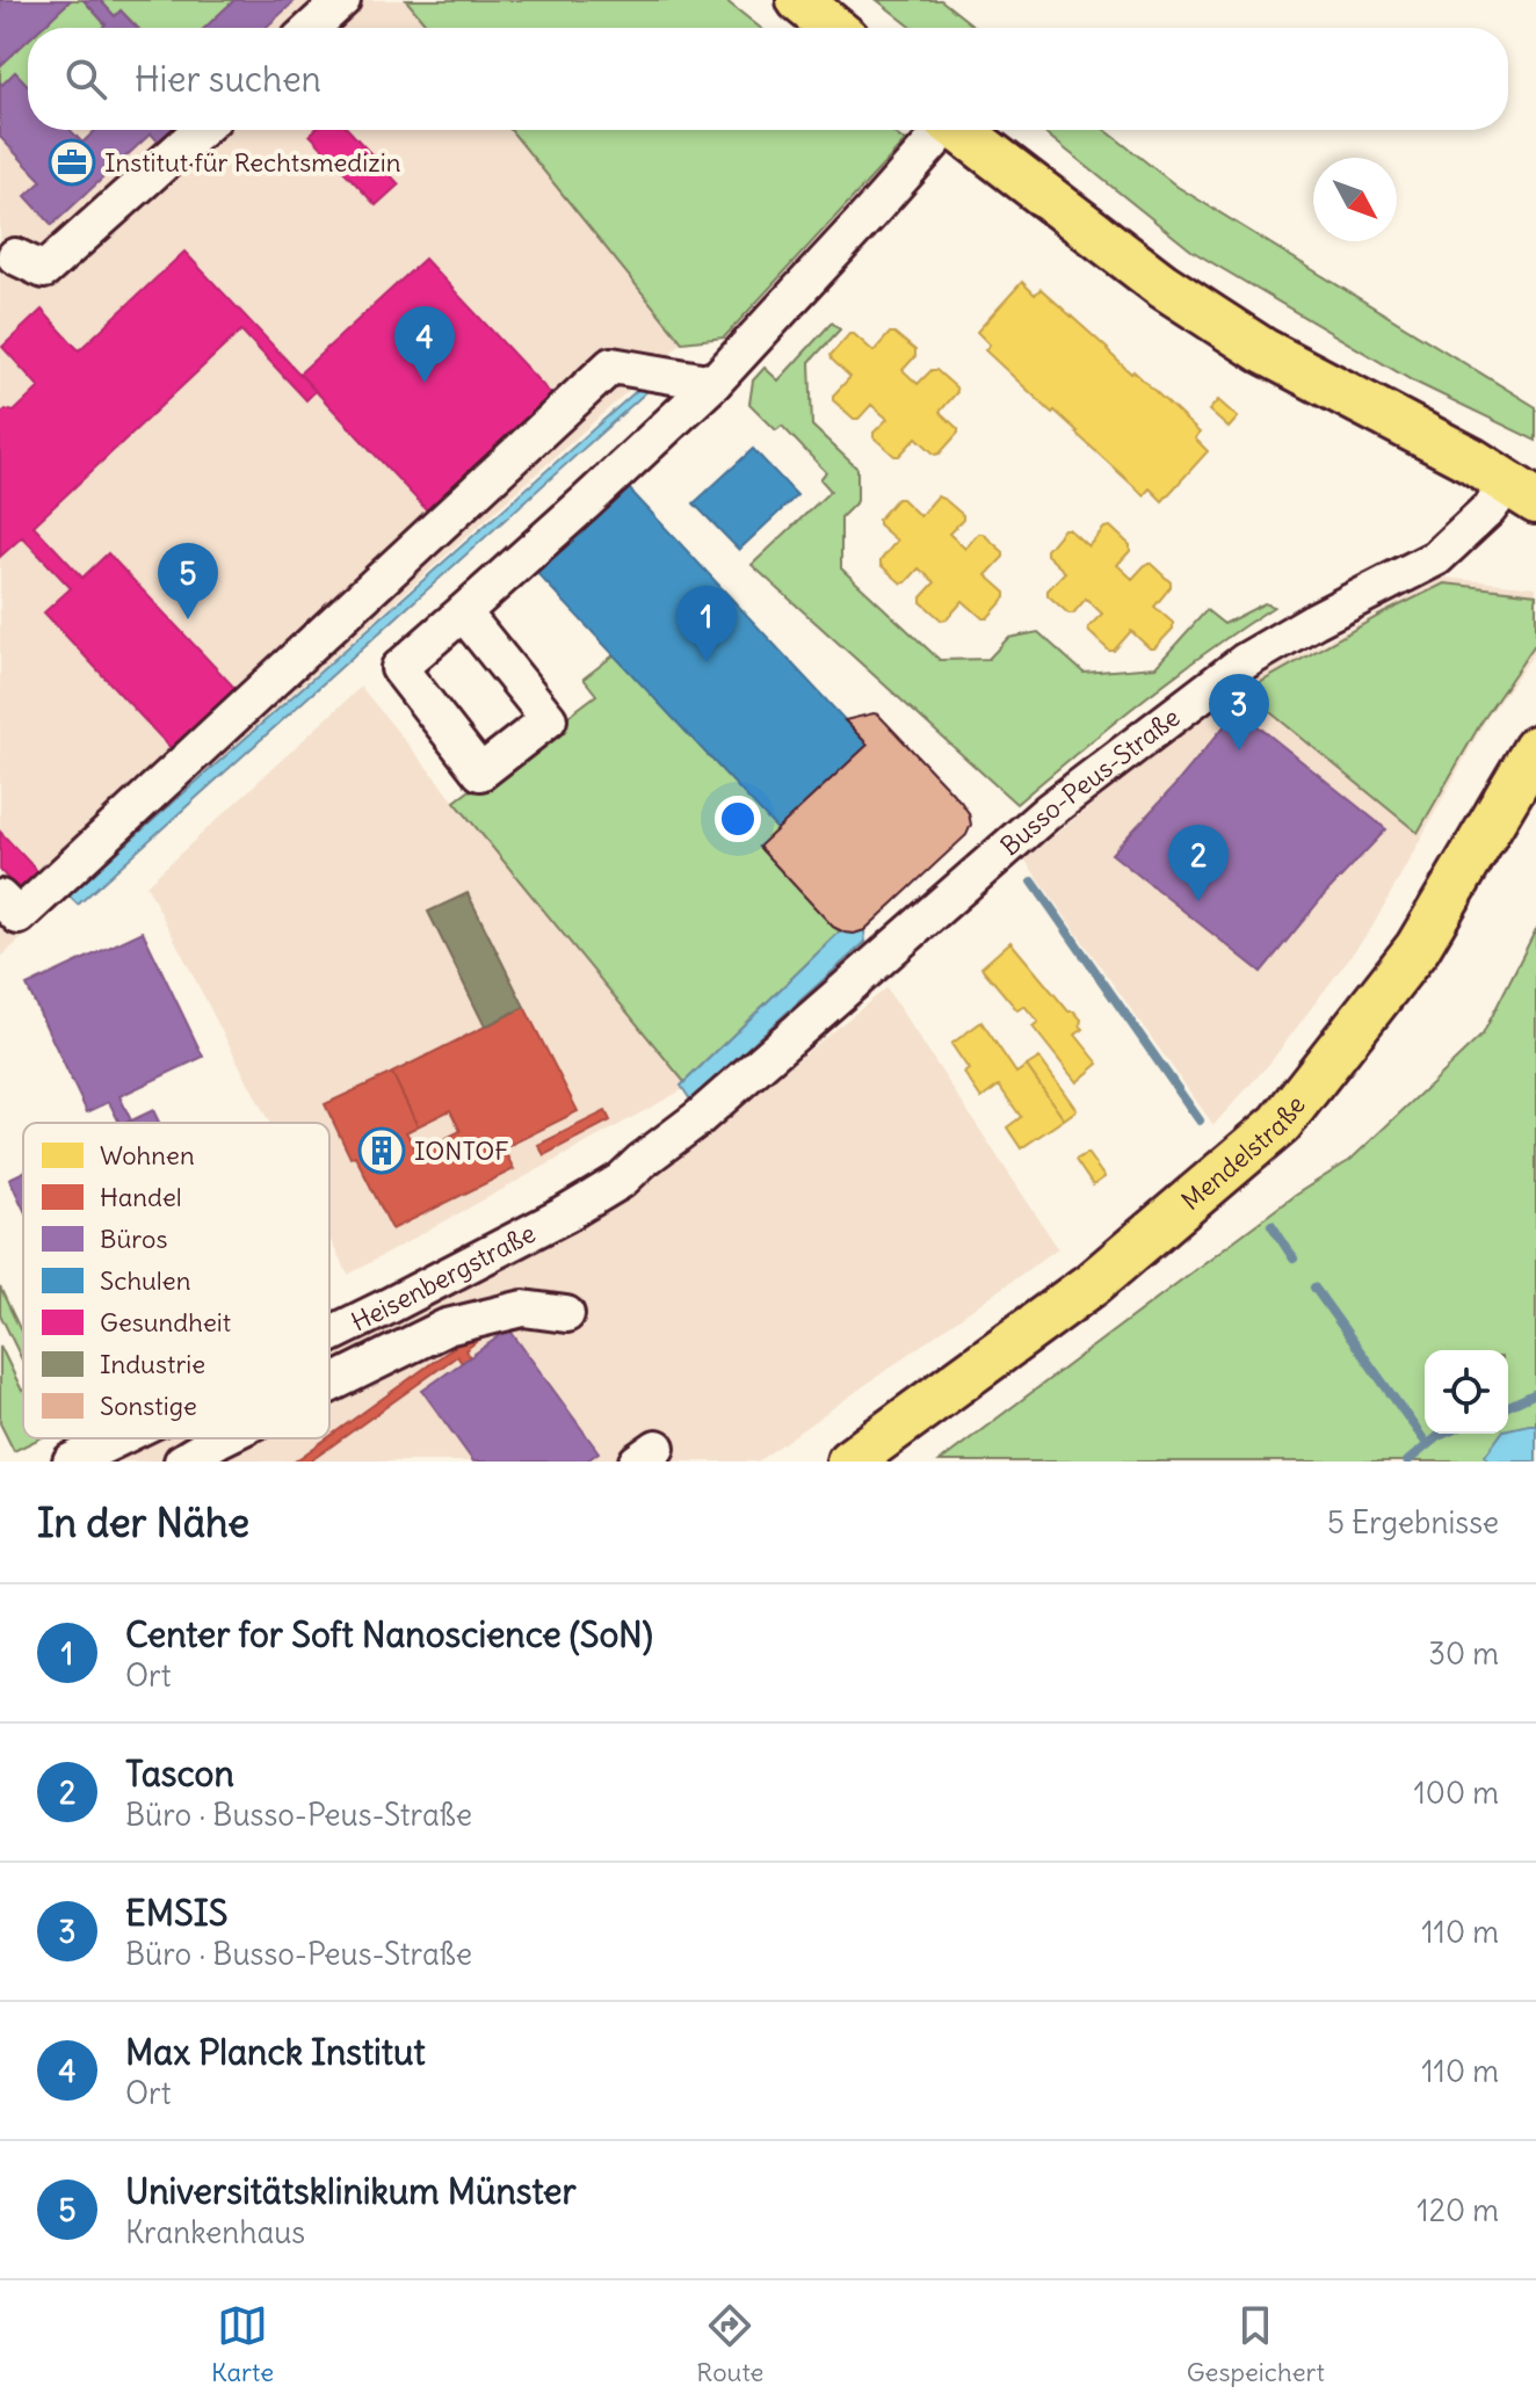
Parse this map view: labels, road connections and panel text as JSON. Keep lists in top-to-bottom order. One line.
{"streets":{"main road":["Busso-Peus-Straße","Mendelstraße"],"street":["Heisenbergstraße"]},"crossings":[["Busso-Peus-Straße","Heisenbergstraße"]],"places":{"office":["Institut für Rechtsmedizin"],"building":["IONTOF"]},"legend":["Wohnen","Handel","Büros","Schulen","Gesundheit","Industrie","Sonstige"],"north":"bottom right","page":{"search":"Hier suchen","pins":["4","5","1","3","2"],"heading":["In der Nähe","5 Ergebnisse"],"list":[{"mark":"1","name":"Center for Soft Nanoscience (SoN)","note":"Ort","value":"30 m"},{"mark":"2","name":"Tascon","note":"Büro · Busso-Peus-Straße","value":"100 m"},{"mark":"3","name":"EMSIS","note":"Büro · Busso-Peus-Straße","value":"110 m"},{"mark":"4","name":"Max Planck Institut","note":"Ort","value":"110 m"},{"mark":"5","name":"Universitätsklinikum Münster","note":"Krankenhaus","value":"120 m"}],"nav":["Karte","Route","Gespeichert"]}}
